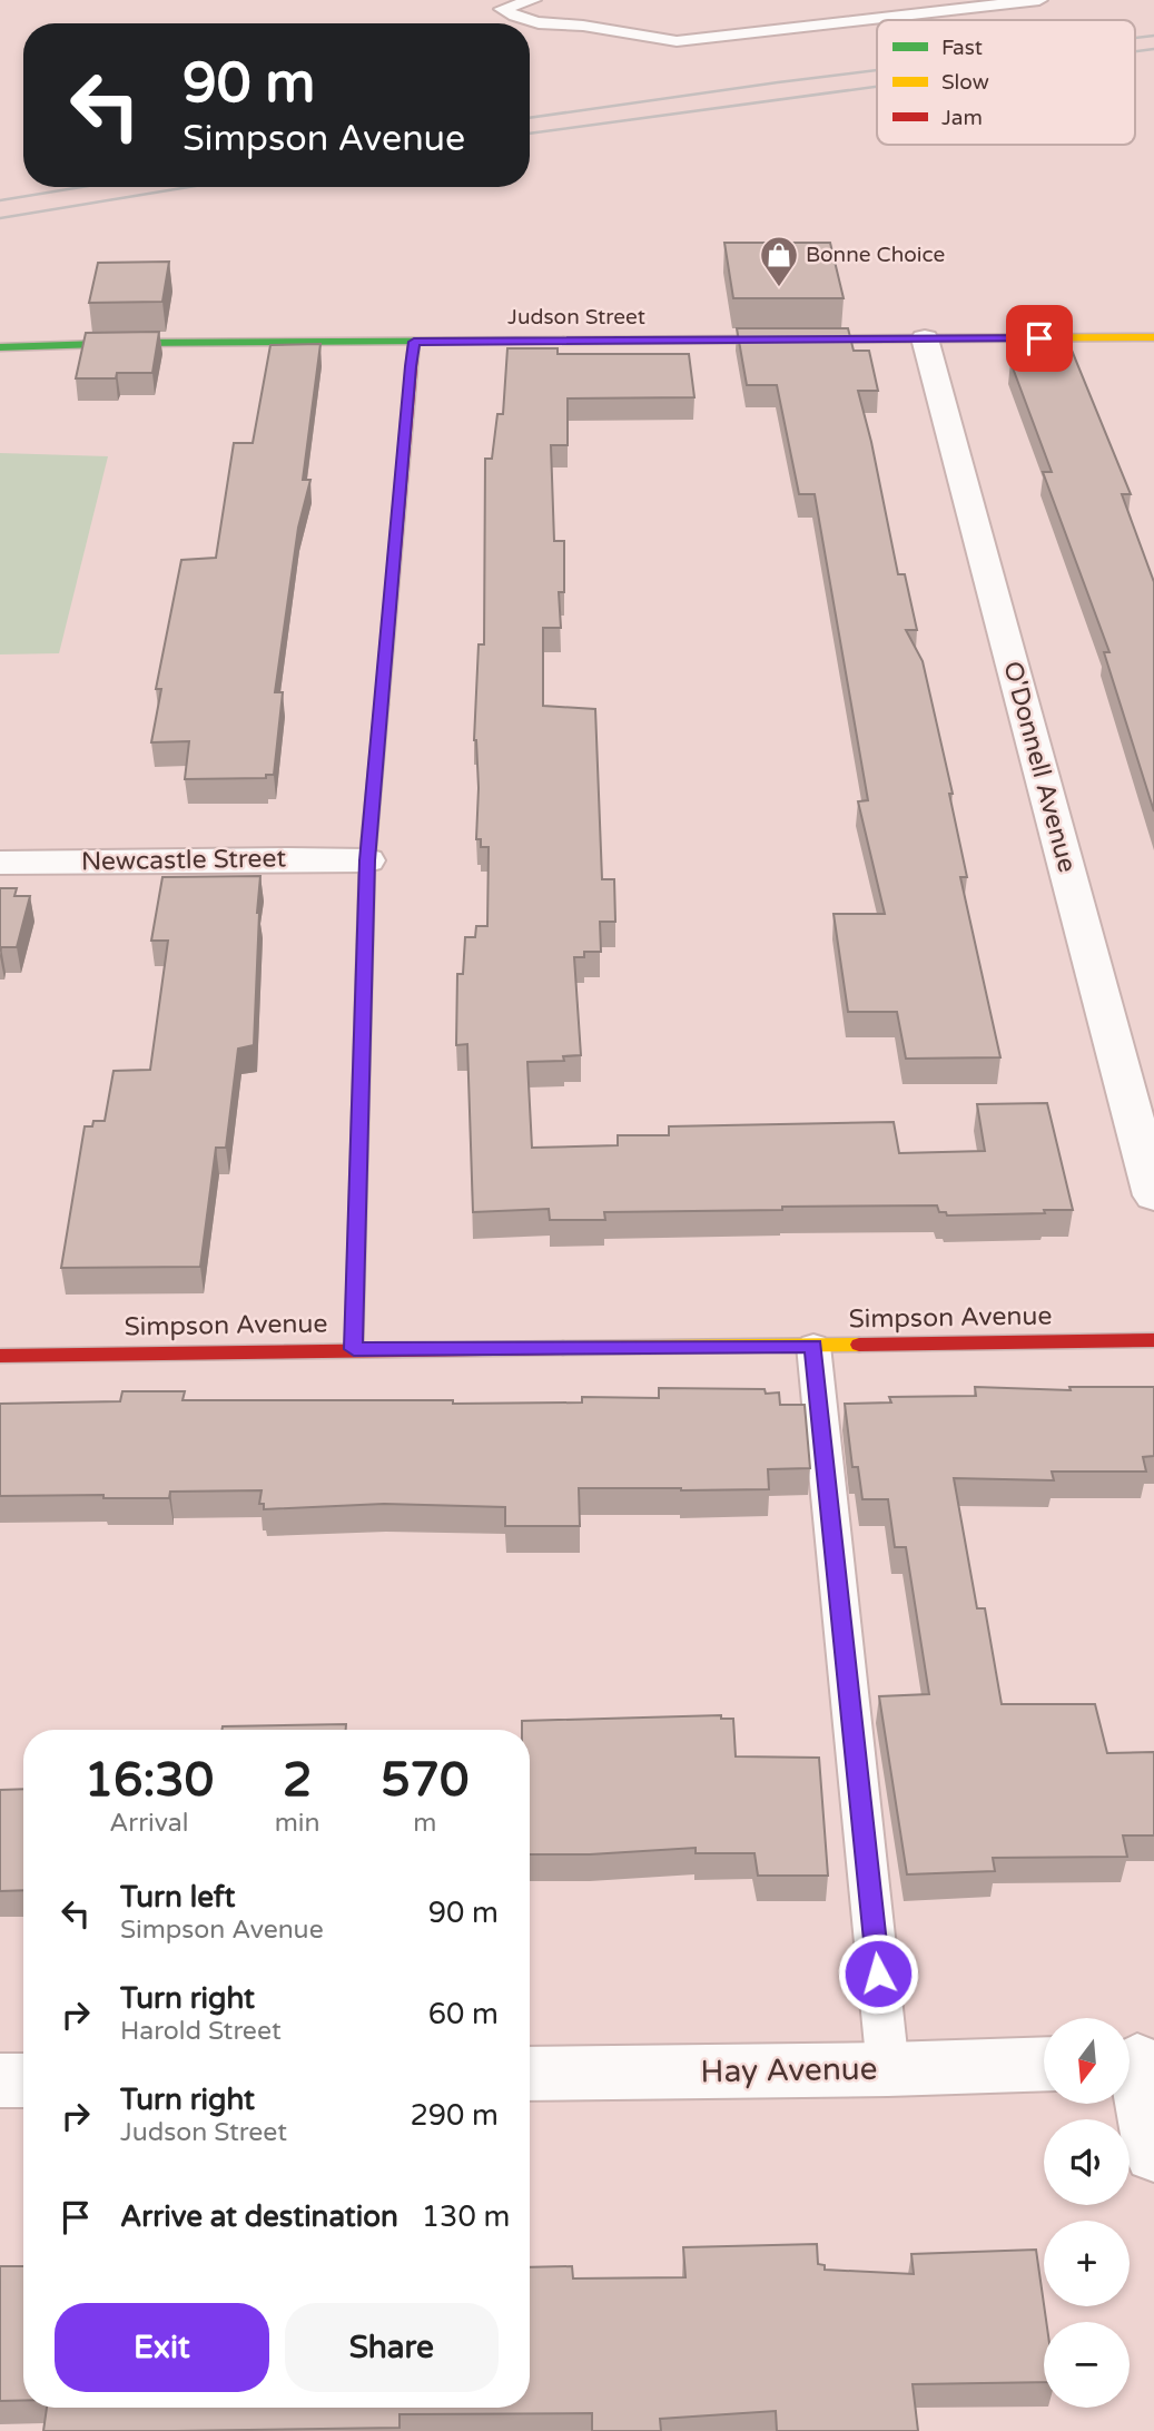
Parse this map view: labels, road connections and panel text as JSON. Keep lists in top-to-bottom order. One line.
{"streets":{"street":["Judson Street","O'Donnell Avenue","Newcastle Street","Simpson Avenue","Hay Avenue"]},"crossings":[["Judson Street","O'Donnell Avenue"]],"places":{"shop":["Bonne Choice"]},"legend":["Fast","Slow","Jam"],"north":"bottom","page":{"turn":["90 m","Simpson Avenue"],"eta":["16:30","Arrival","2","min","570","m"],"list":[{"name":"Turn left","note":"Simpson Avenue","value":"90 m"},{"name":"Turn right","note":"Harold Street","value":"60 m"},{"name":"Turn right","note":"Judson Street","value":"290 m"},{"name":"Arrive at destination","value":"130 m"}],"map_buttons":["+","−"],"buttons":["Exit","Share"]}}
